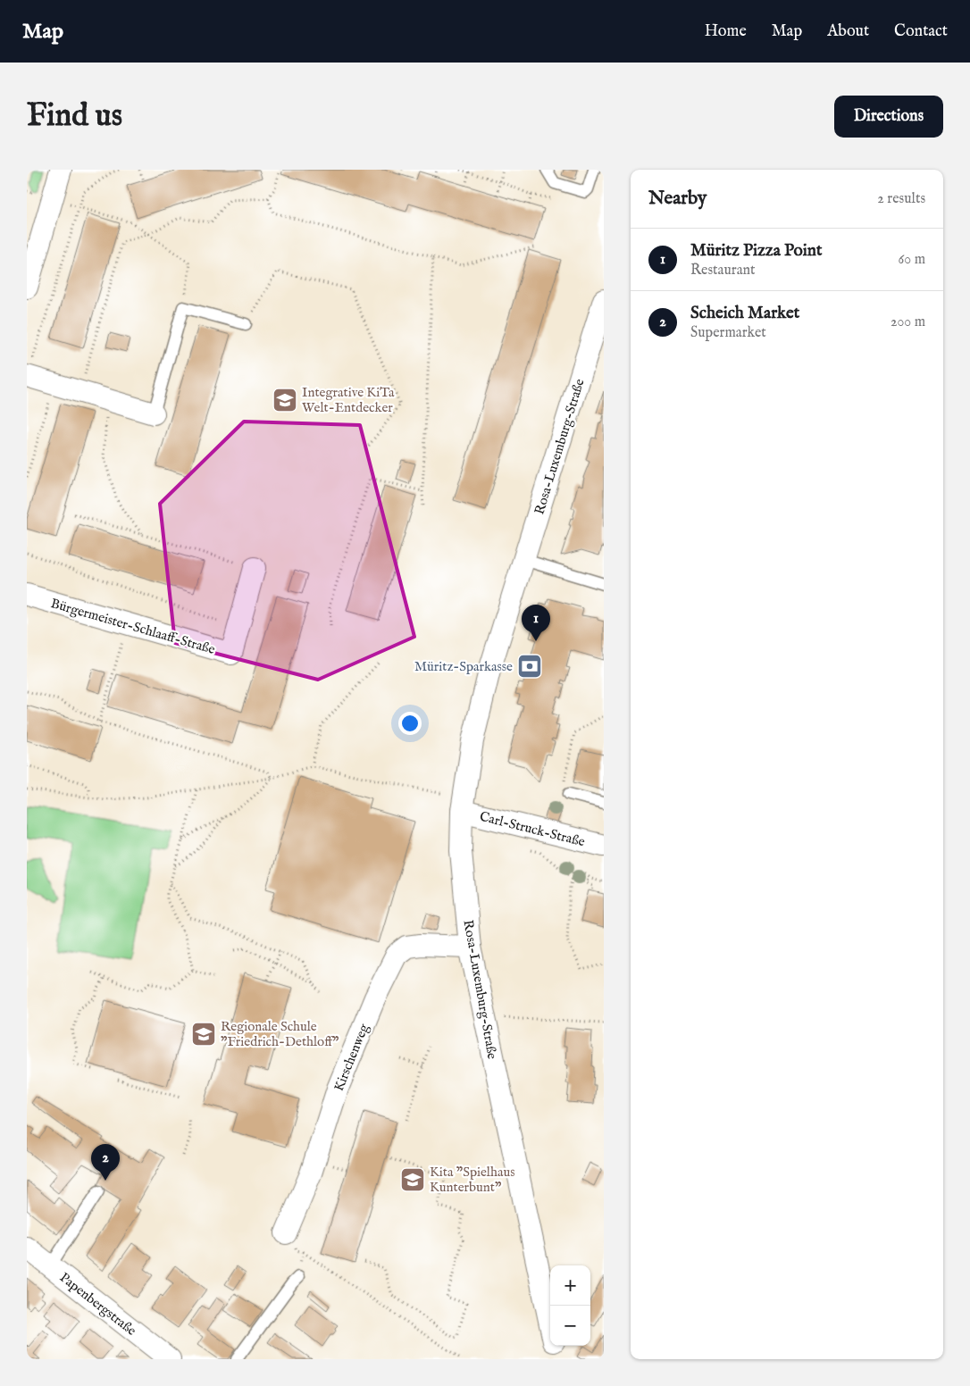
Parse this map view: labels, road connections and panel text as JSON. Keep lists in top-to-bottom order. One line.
{"streets":{"street":["Rosa-Luxemburg-Straße","Bürgermeister-Schlaaff-Straße","Carl-Struck-Straße","Kirschenweg","Papenbergstraße"]},"crossings":[["Rosa-Luxemburg-Straße","Carl-Struck-Straße"],["Rosa-Luxemburg-Straße","Kirschenweg"]],"places":{"school or university":["Integrative KiTa Welt-Entdecker","Regionale Schule \"Friedrich-Dethloff\"","Kita \"Spielhaus Kunterbunt\""],"bank":["Müritz-Sparkasse"]},"page":{"header":"Map","nav":["Home","Map","About","Contact"],"buttons":"Directions","title":"Find us","heading":["Nearby","2 results"],"list":[{"mark":"1","name":"Müritz Pizza Point","note":"Restaurant","value":"60 m"},{"mark":"2","name":"Scheich Market","note":"Supermarket","value":"200 m"}],"pins":["1","2"],"map_buttons":["+","−"]}}
